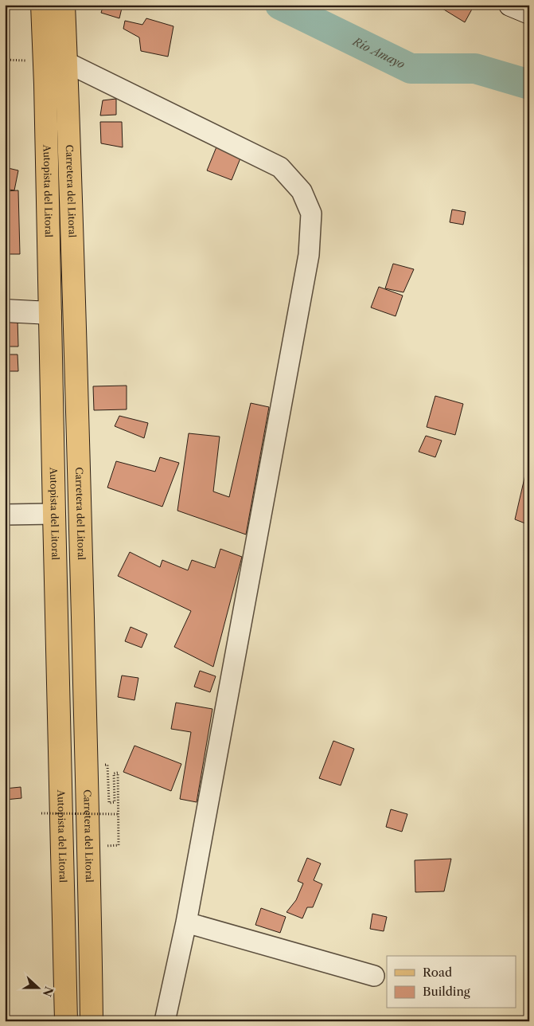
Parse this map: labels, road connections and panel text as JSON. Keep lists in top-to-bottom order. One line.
{"streets":{"main road":["Autopista del Litoral","Carretera del Litoral"]},"water":["Río Amayo"],"legend":["Road","Building"],"north":"right"}
